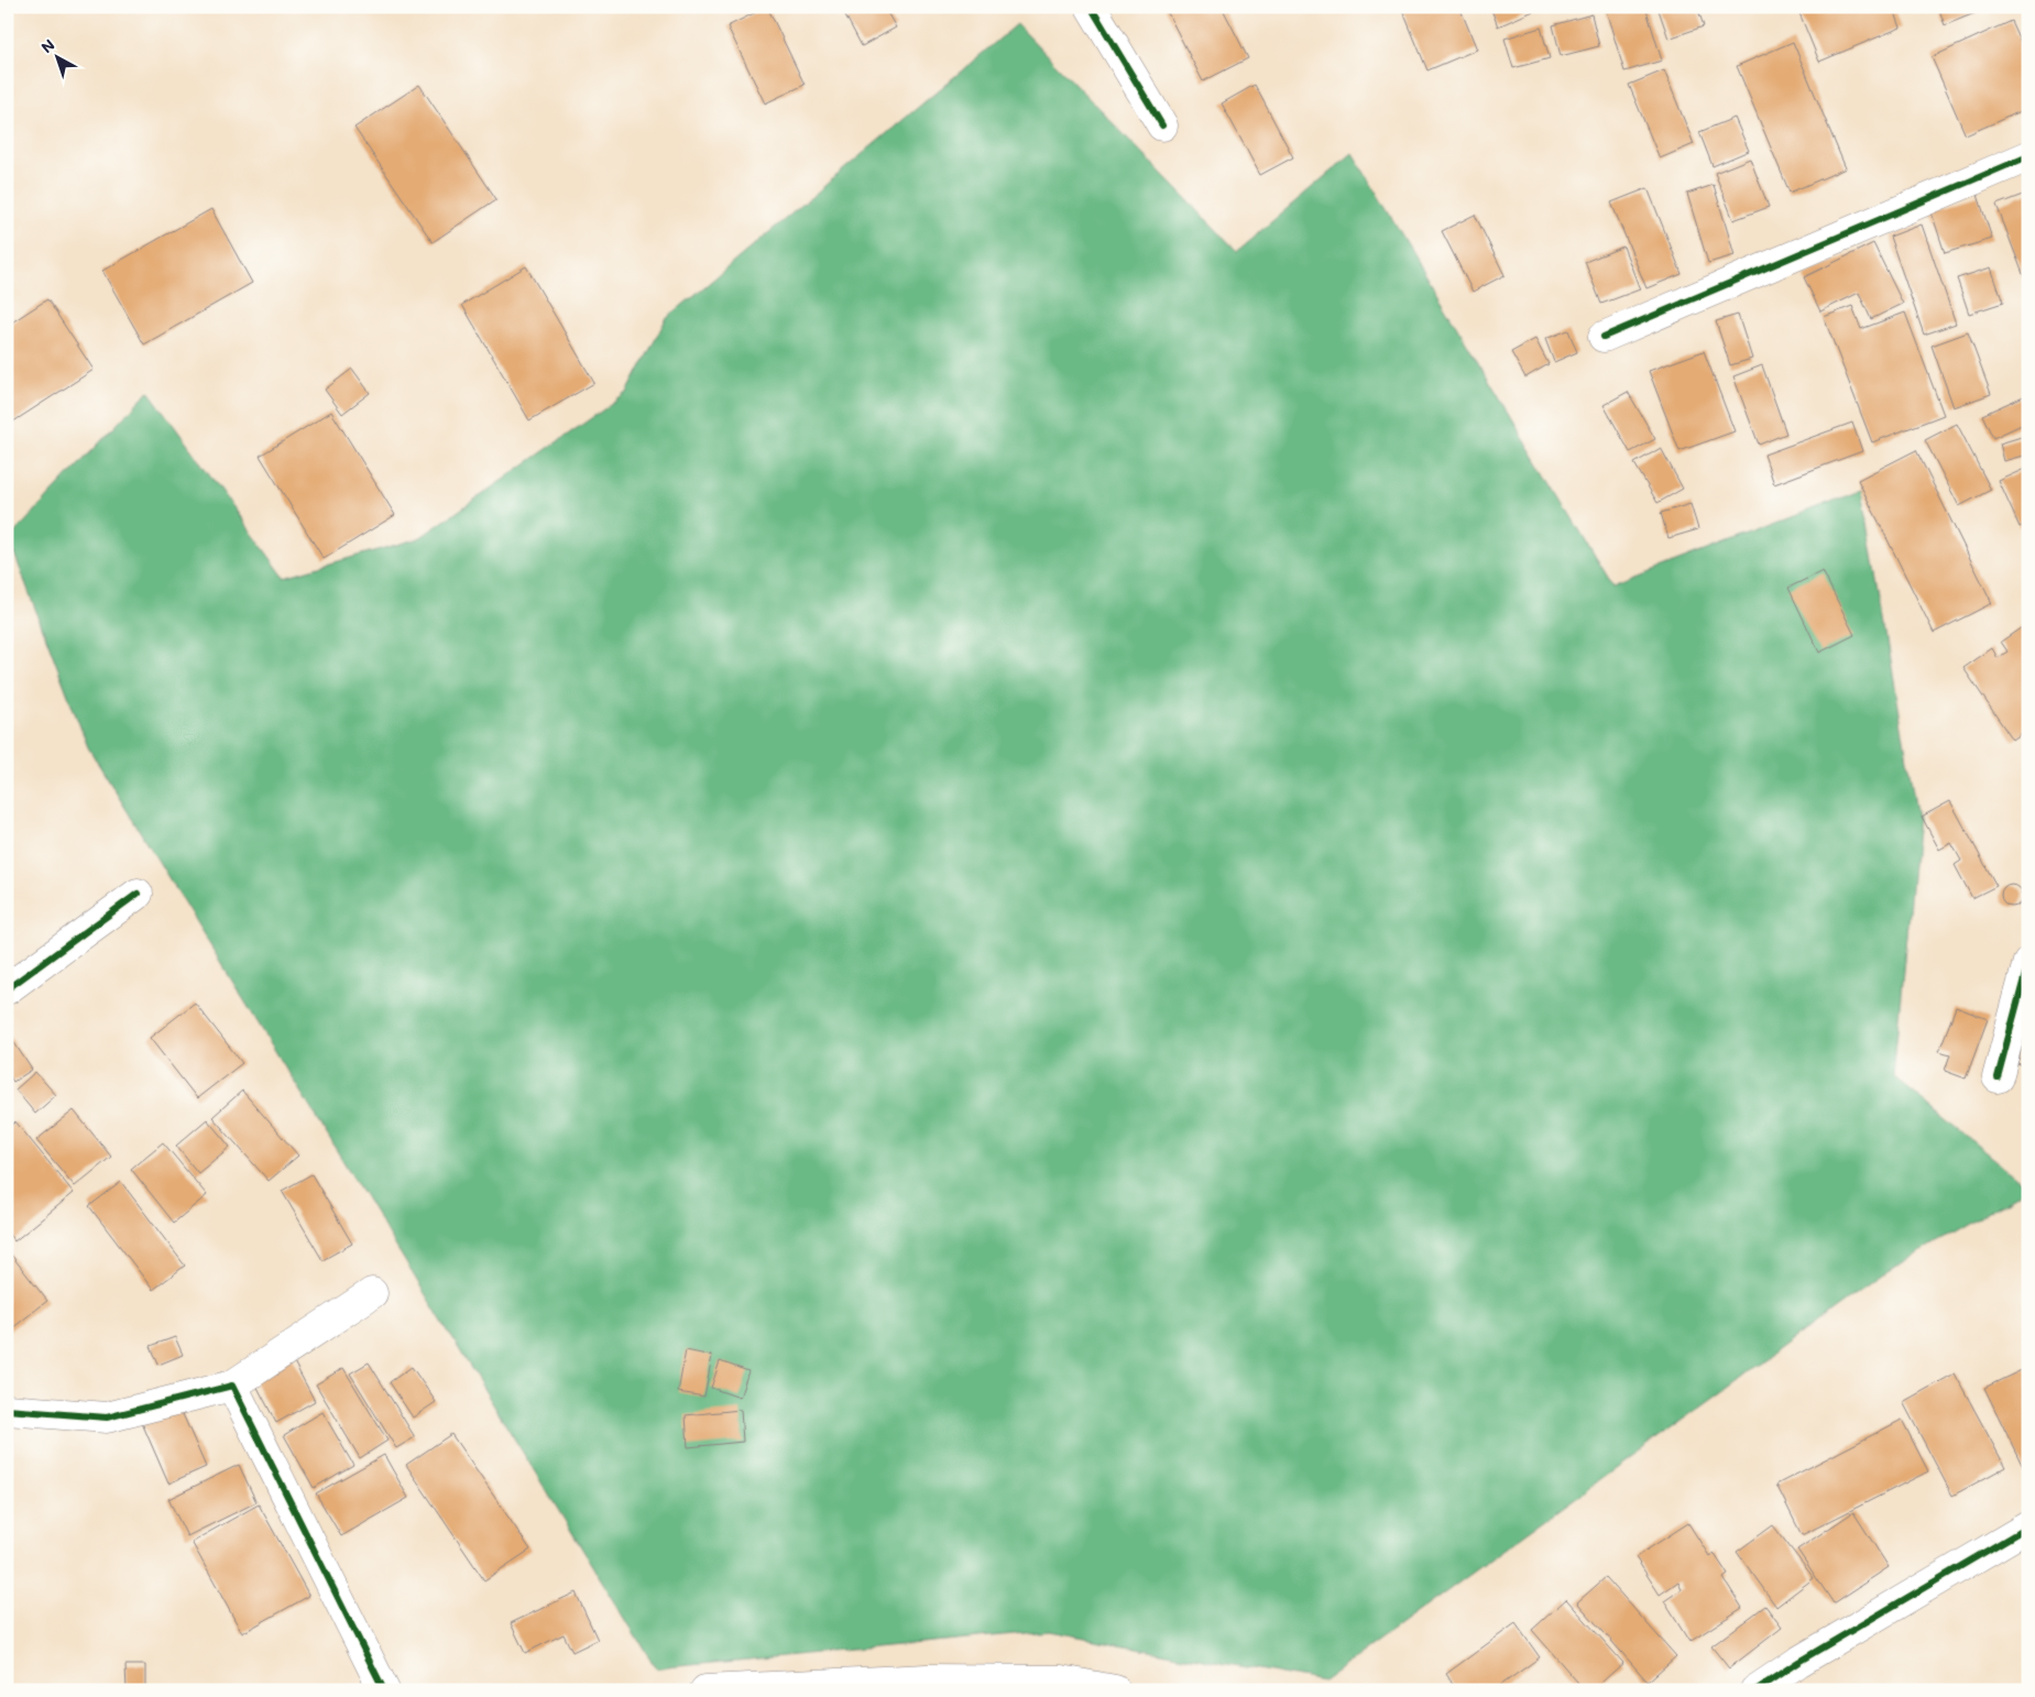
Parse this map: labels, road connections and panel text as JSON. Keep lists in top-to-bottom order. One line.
{"north":"top left"}
